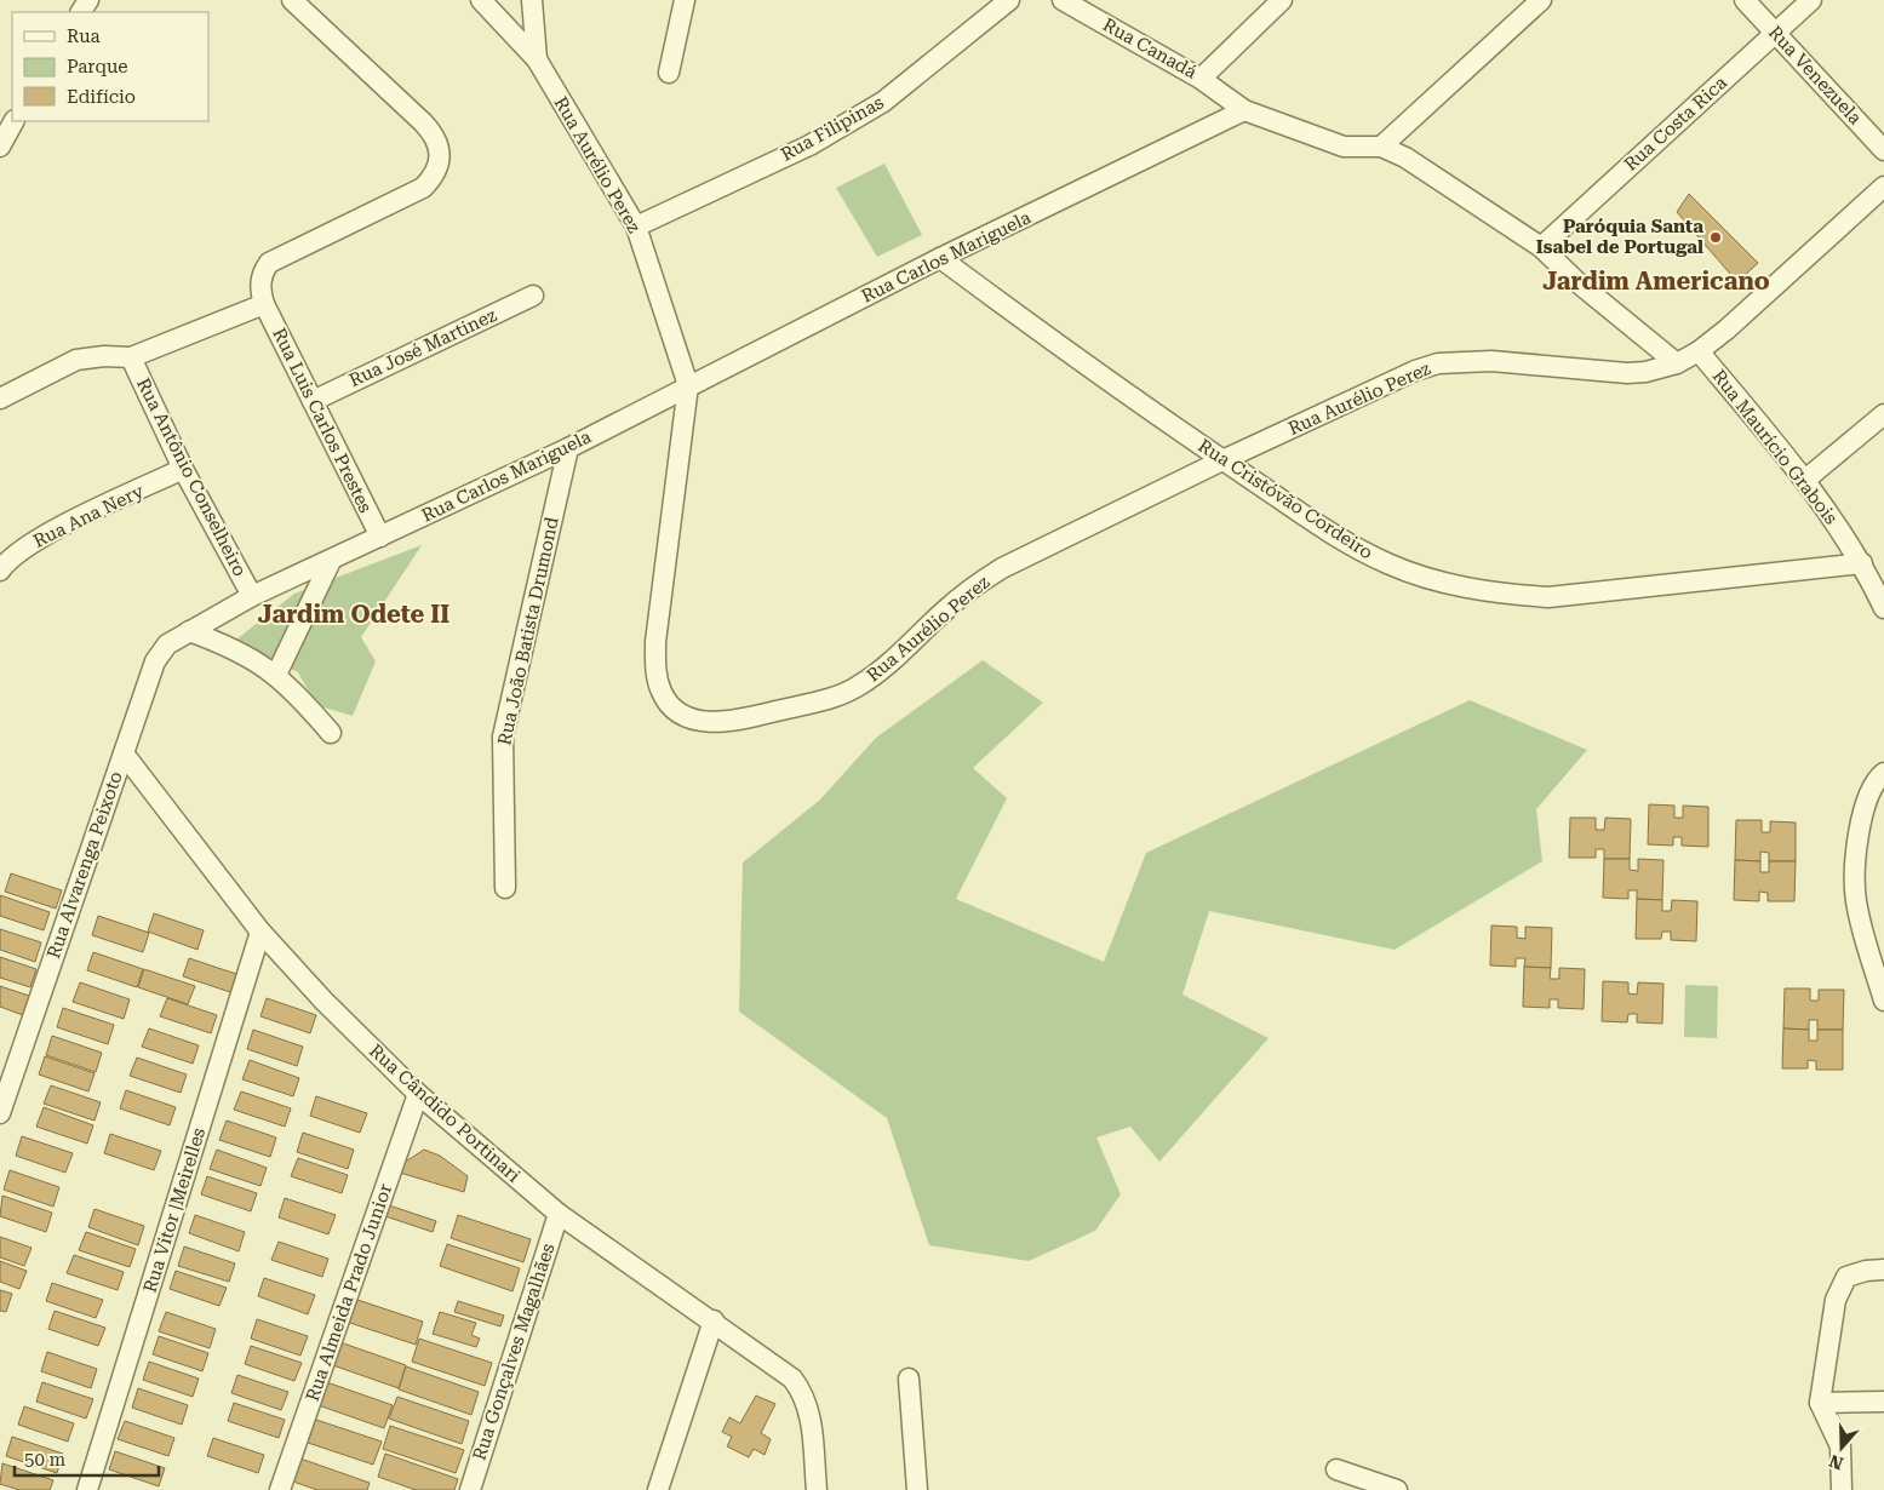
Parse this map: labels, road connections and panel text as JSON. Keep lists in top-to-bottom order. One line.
{"streets":{"street":["Rua Canadá","Rua Venezuela","Rua Costa Rica","Rua Filipinas","Rua Aurélio Perez","Rua Carlos Mariguela","Rua José Martinez","Rua Luis Carlos Prestes","Rua Maurício Grabois","Rua Antônio Conselheiro","Rua Cristóvão Cordeiro","Rua Ana Nery","Rua João Batista Drumond","Rua Alvarenga Peixoto","Rua Cândido Portinari","Rua Vitor |Meirelles","Rua Almeida Prado Junior","Rua Gonçalves Magalhães"]},"crossings":[["Rua Venezuela","Rua Costa Rica"],["Rua Filipinas","Rua Aurélio Perez"],["Rua Aurélio Perez","Rua Carlos Mariguela"],["Rua Aurélio Perez","Rua Maurício Grabois"],["Rua Aurélio Perez","Rua Cristóvão Cordeiro"],["Rua Carlos Mariguela","Rua Luis Carlos Prestes"],["Rua Carlos Mariguela","Rua Antônio Conselheiro"],["Rua Carlos Mariguela","Rua Cristóvão Cordeiro"],["Rua Carlos Mariguela","Rua João Batista Drumond"],["Rua Carlos Mariguela","Rua Alvarenga Peixoto"],["Rua José Martinez","Rua Luis Carlos Prestes"],["Rua Maurício Grabois","Rua Cristóvão Cordeiro"],["Rua Antônio Conselheiro","Rua Ana Nery"],["Rua Alvarenga Peixoto","Rua Cândido Portinari"],["Rua Cândido Portinari","Rua Vitor |Meirelles"],["Rua Cândido Portinari","Rua Almeida Prado Junior"],["Rua Cândido Portinari","Rua Gonçalves Magalhães"]],"districts":["Jardim Americano","Jardim Odete II"],"places":["Paróquia Santa Isabel de Portugal"],"legend":["Rua","Parque","Edifício"],"scale_bar":"50 m","north":"bottom"}
